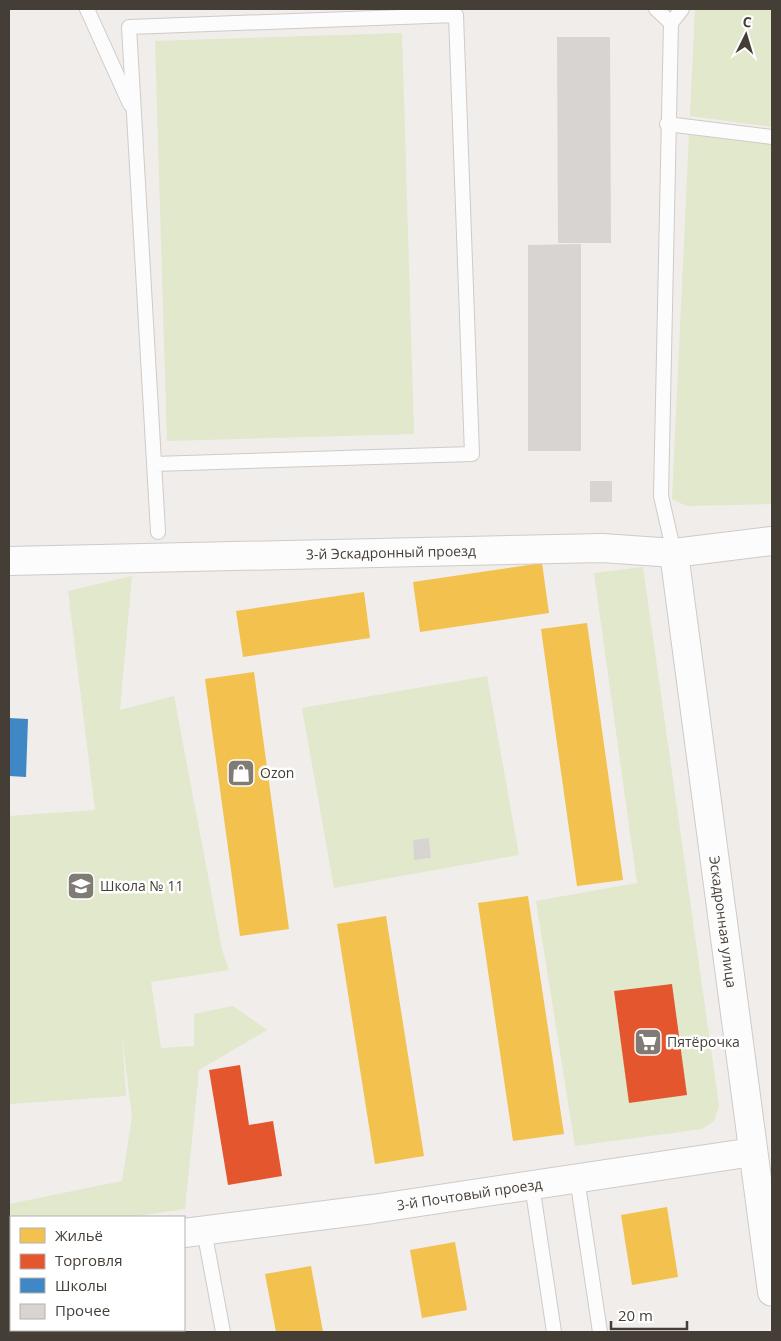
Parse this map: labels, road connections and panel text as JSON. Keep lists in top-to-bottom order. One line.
{"streets":{"street":["3-й Эскадронный проезд","Эскадронная улица","3-й Почтовый проезд"]},"crossings":[["3-й Эскадронный проезд","Эскадронная улица"],["Эскадронная улица","3-й Почтовый проезд"]],"places":{"shop":["Ozon"],"school or university":["Школа № 11"],"supermarket":["Пятёрочка"]},"legend":["Жильё","Торговля","Школы","Прочее"],"scale_bar":"20 m","north":"top"}
